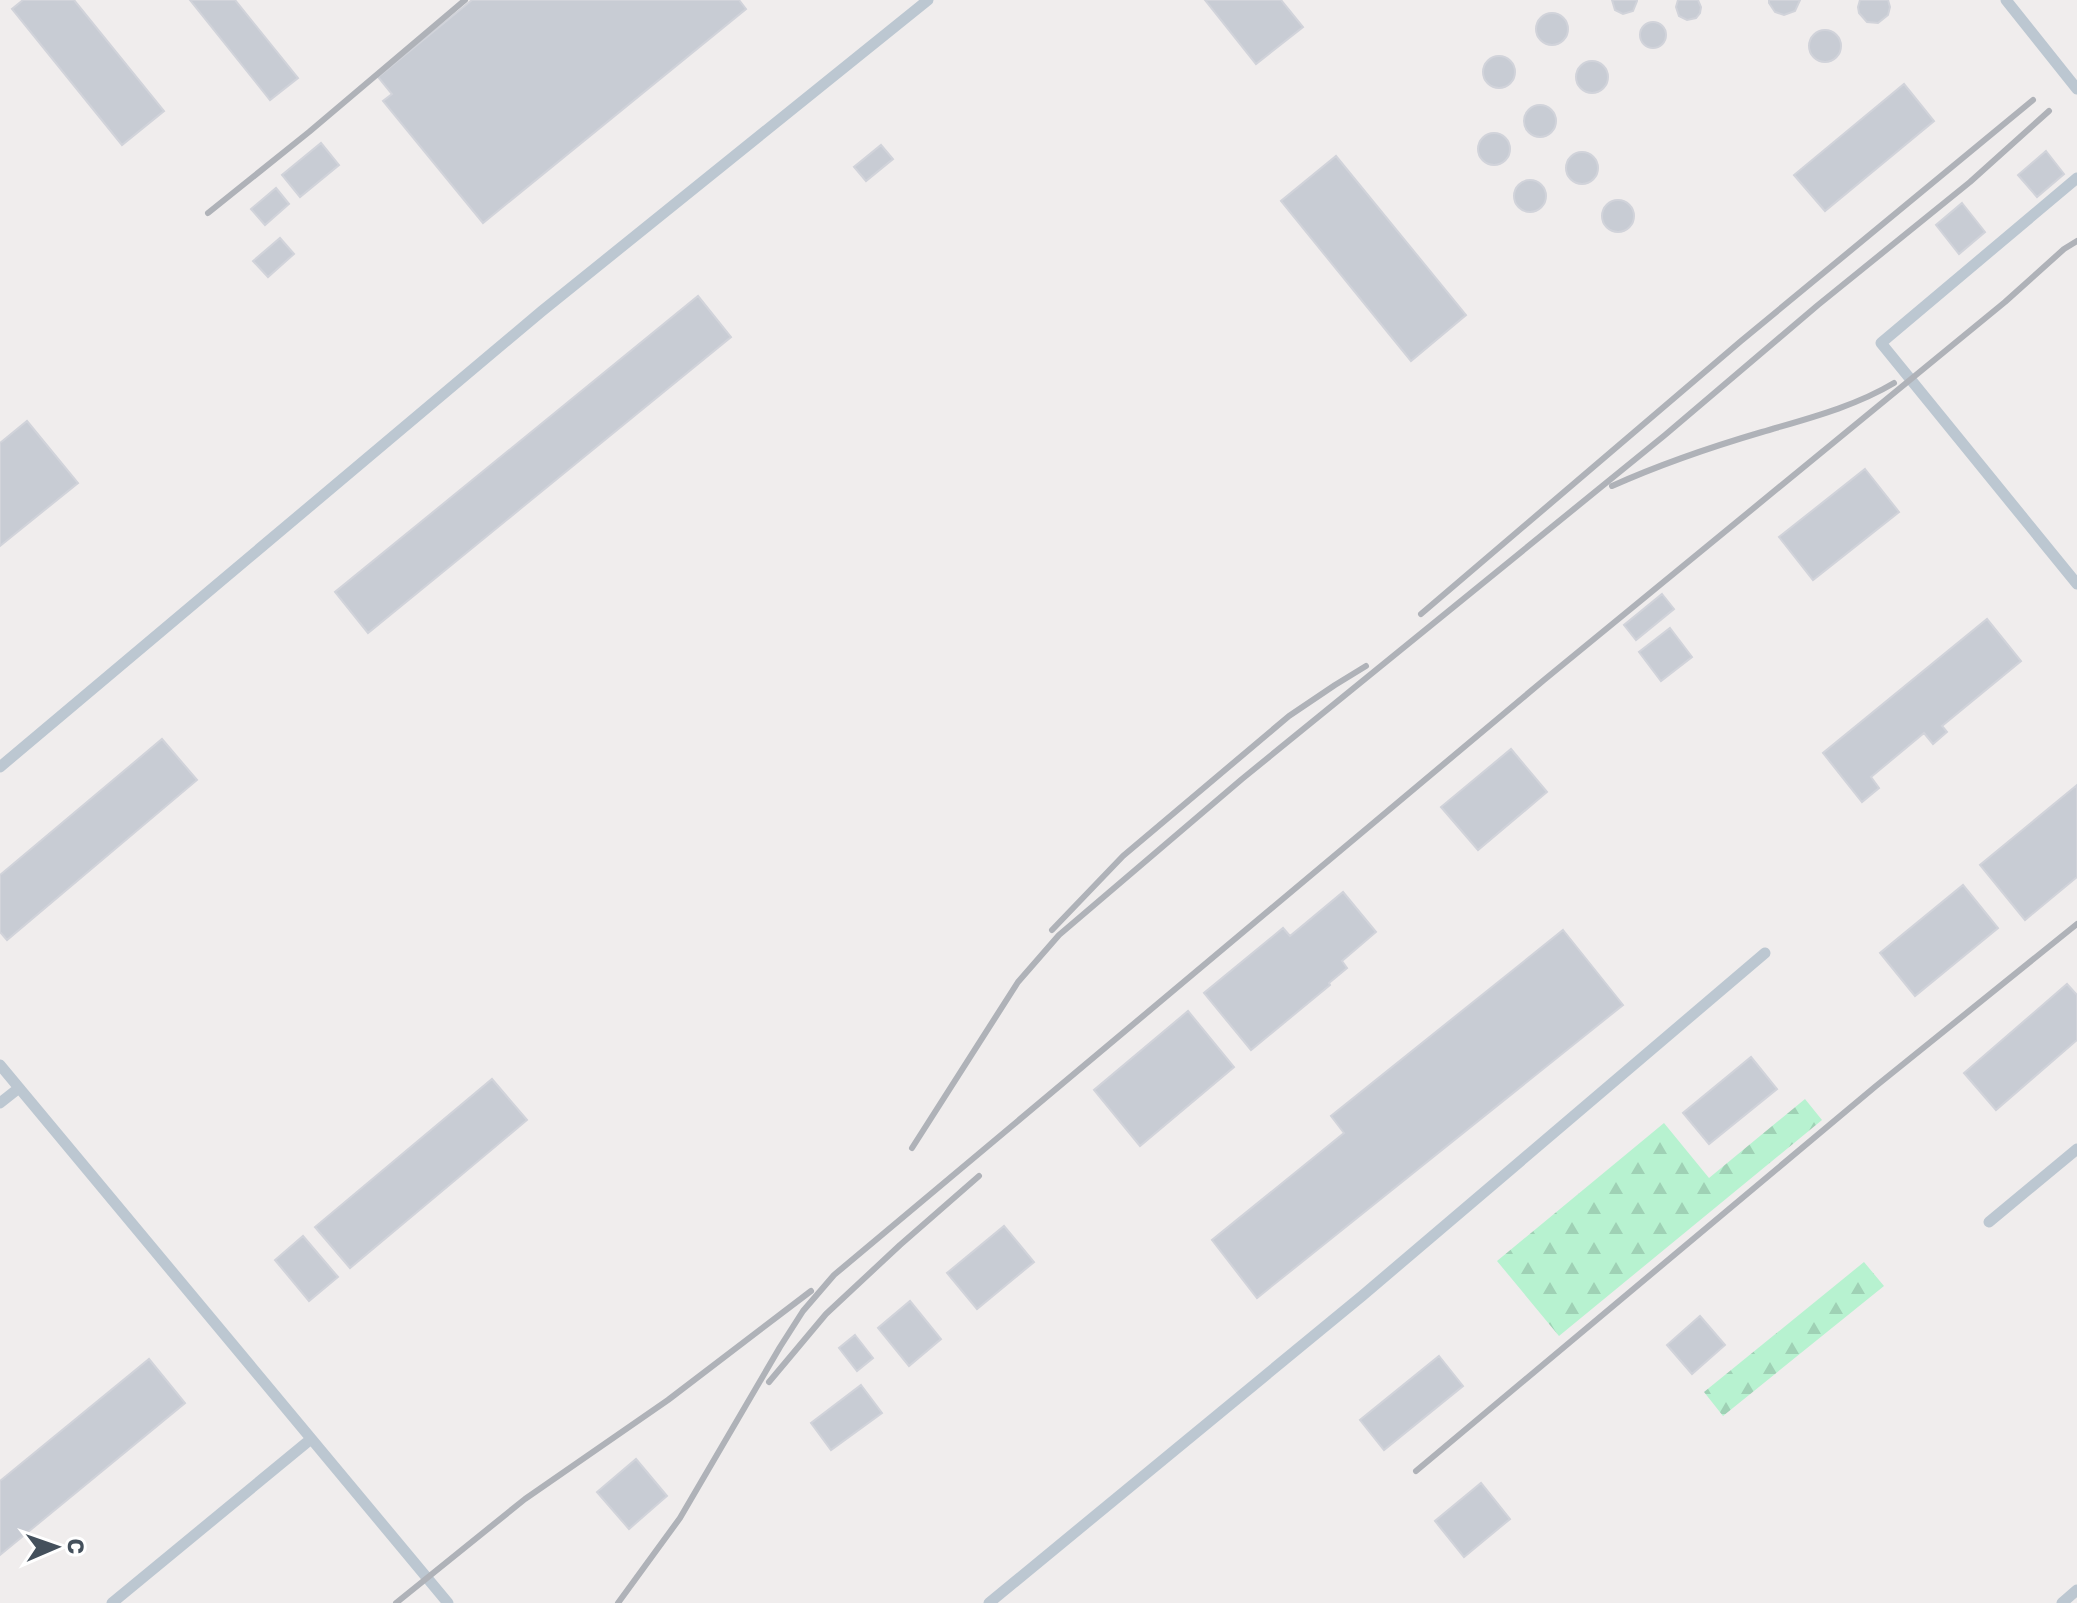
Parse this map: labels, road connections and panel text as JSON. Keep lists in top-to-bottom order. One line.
{"north":"right"}
